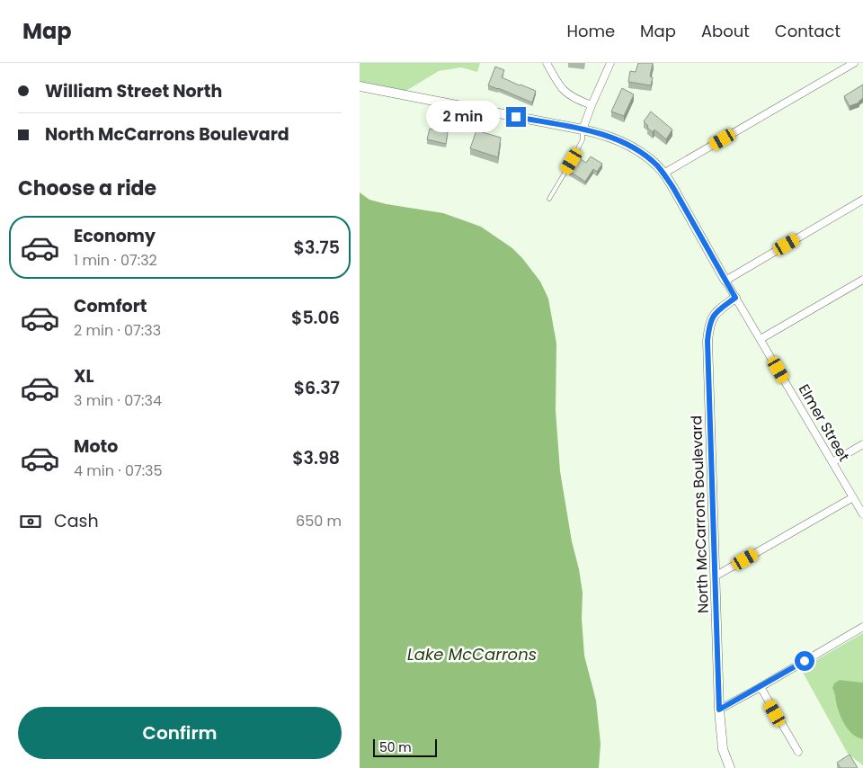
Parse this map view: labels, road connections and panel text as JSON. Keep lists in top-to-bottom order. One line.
{"streets":{"street":["Elmer Street","North McCarrons Boulevard"]},"crossings":[["Elmer Street","North McCarrons Boulevard"]],"water":["Lake McCarrons"],"scale_bar":"50 m","page":{"header":"Map","nav":["Home","Map","About","Contact"],"banner":["William Street North","North McCarrons Boulevard"],"bubble":"2 min","heading":"Choose a ride","list":[{"name":"Economy","note":"1 min · 07:32","value":"$3.75"},{"name":"Comfort","note":"2 min · 07:33","value":"$5.06"},{"name":"XL","note":"3 min · 07:34","value":"$6.37"},{"name":"Moto","note":"4 min · 07:35","value":"$3.98"}],"pay":["Cash","650 m"],"buttons":"Confirm","scale":"50 m"}}
